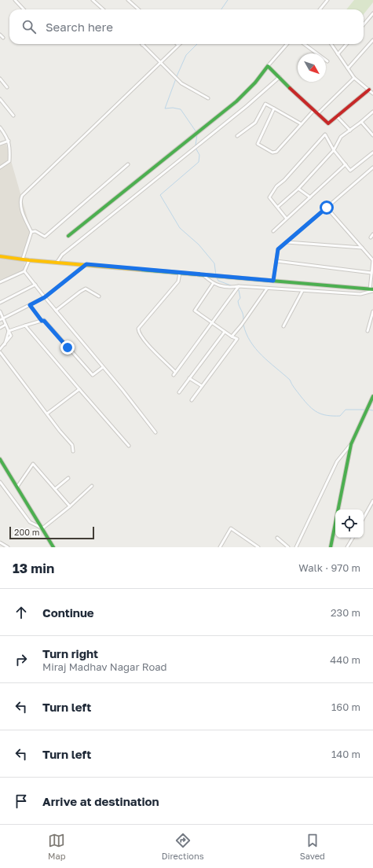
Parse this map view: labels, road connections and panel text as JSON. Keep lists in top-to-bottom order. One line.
{"scale_bar":"200 m","north":"bottom right","page":{"search":"Search here","scale":"200 m","heading":["13 min","Walk · 970 m"],"list":[["Continue","230 m"],["Turn right","Miraj Madhav Nagar Road","440 m"],["Turn left","160 m"],["Turn left","140 m"],"Arrive at destination"],"nav":["Map","Directions","Saved"]}}
